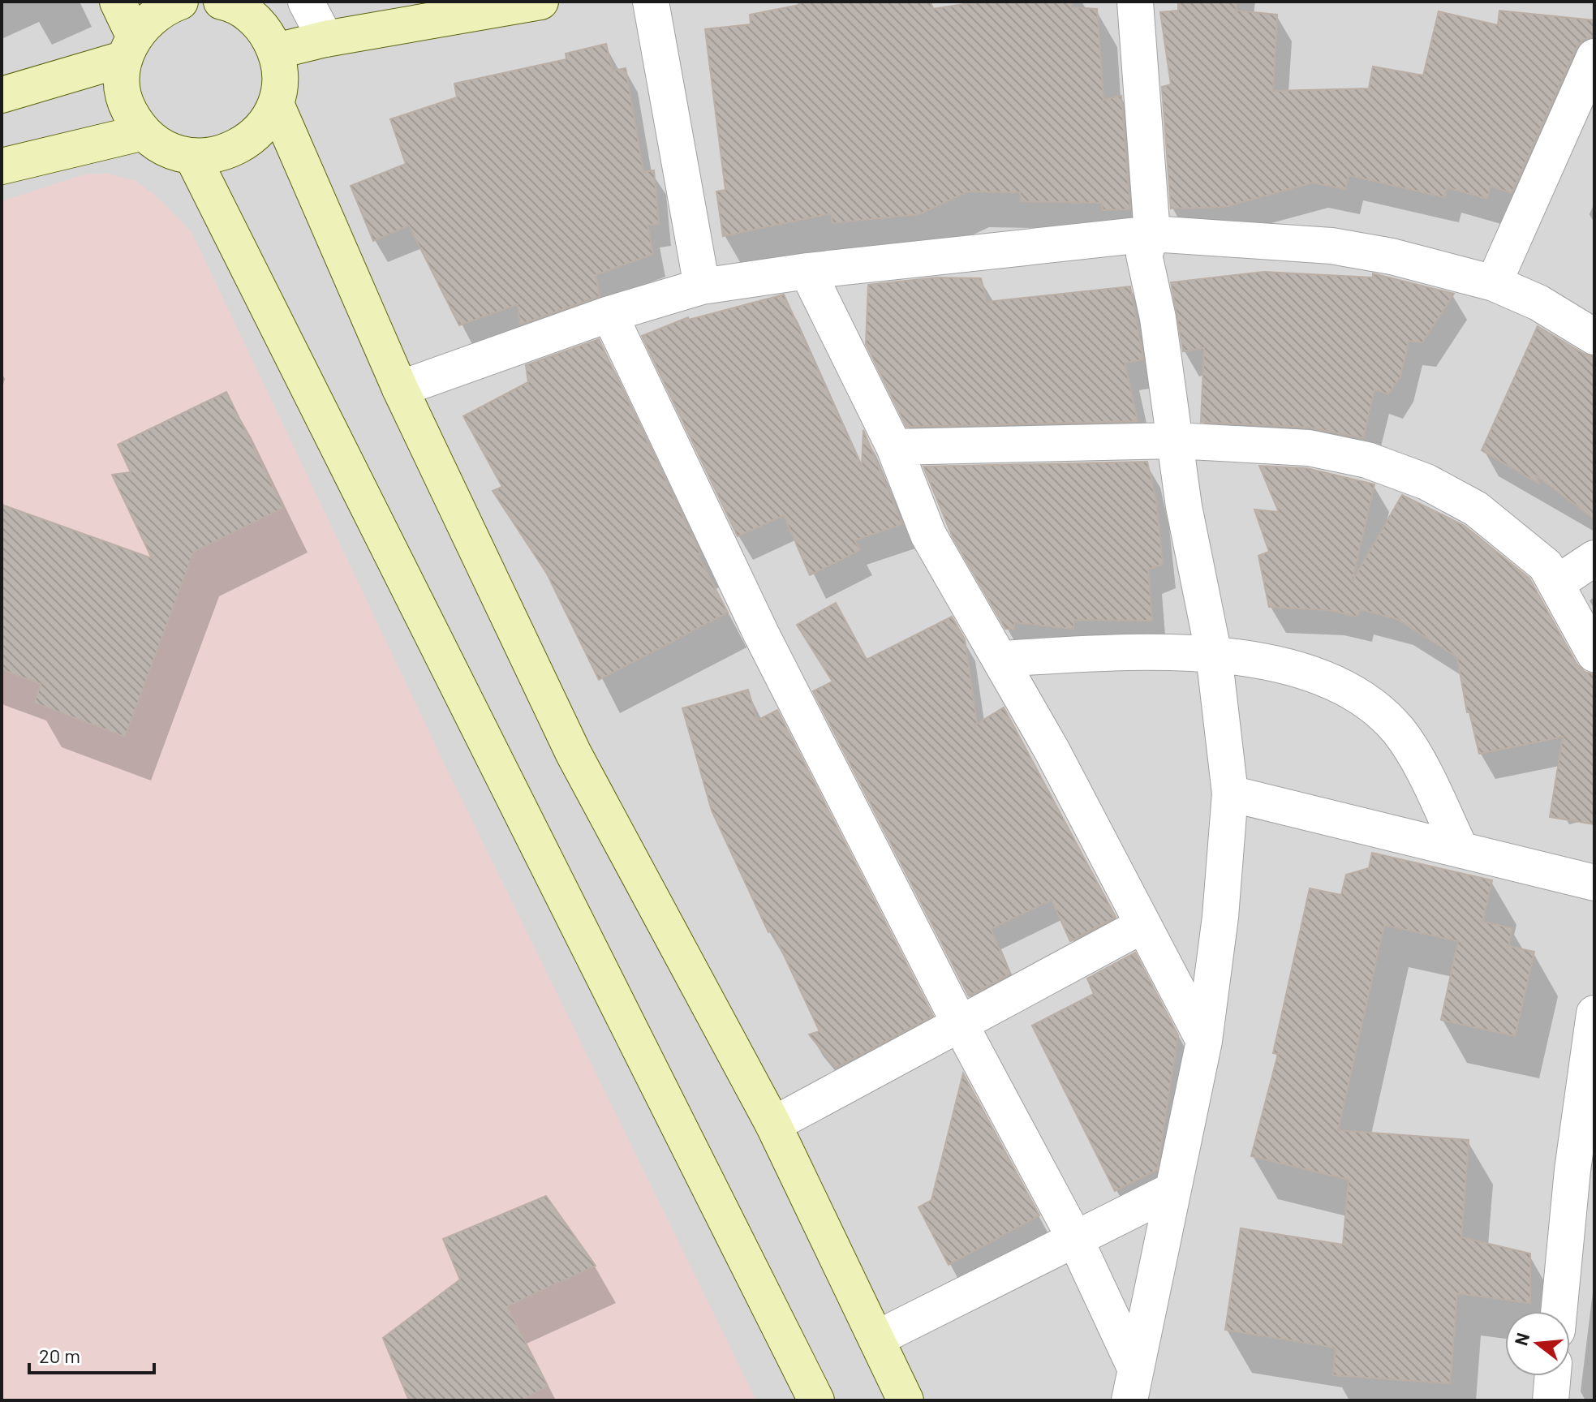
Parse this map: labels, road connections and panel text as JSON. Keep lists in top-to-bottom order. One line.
{"scale_bar":"20 m","north":"left"}
